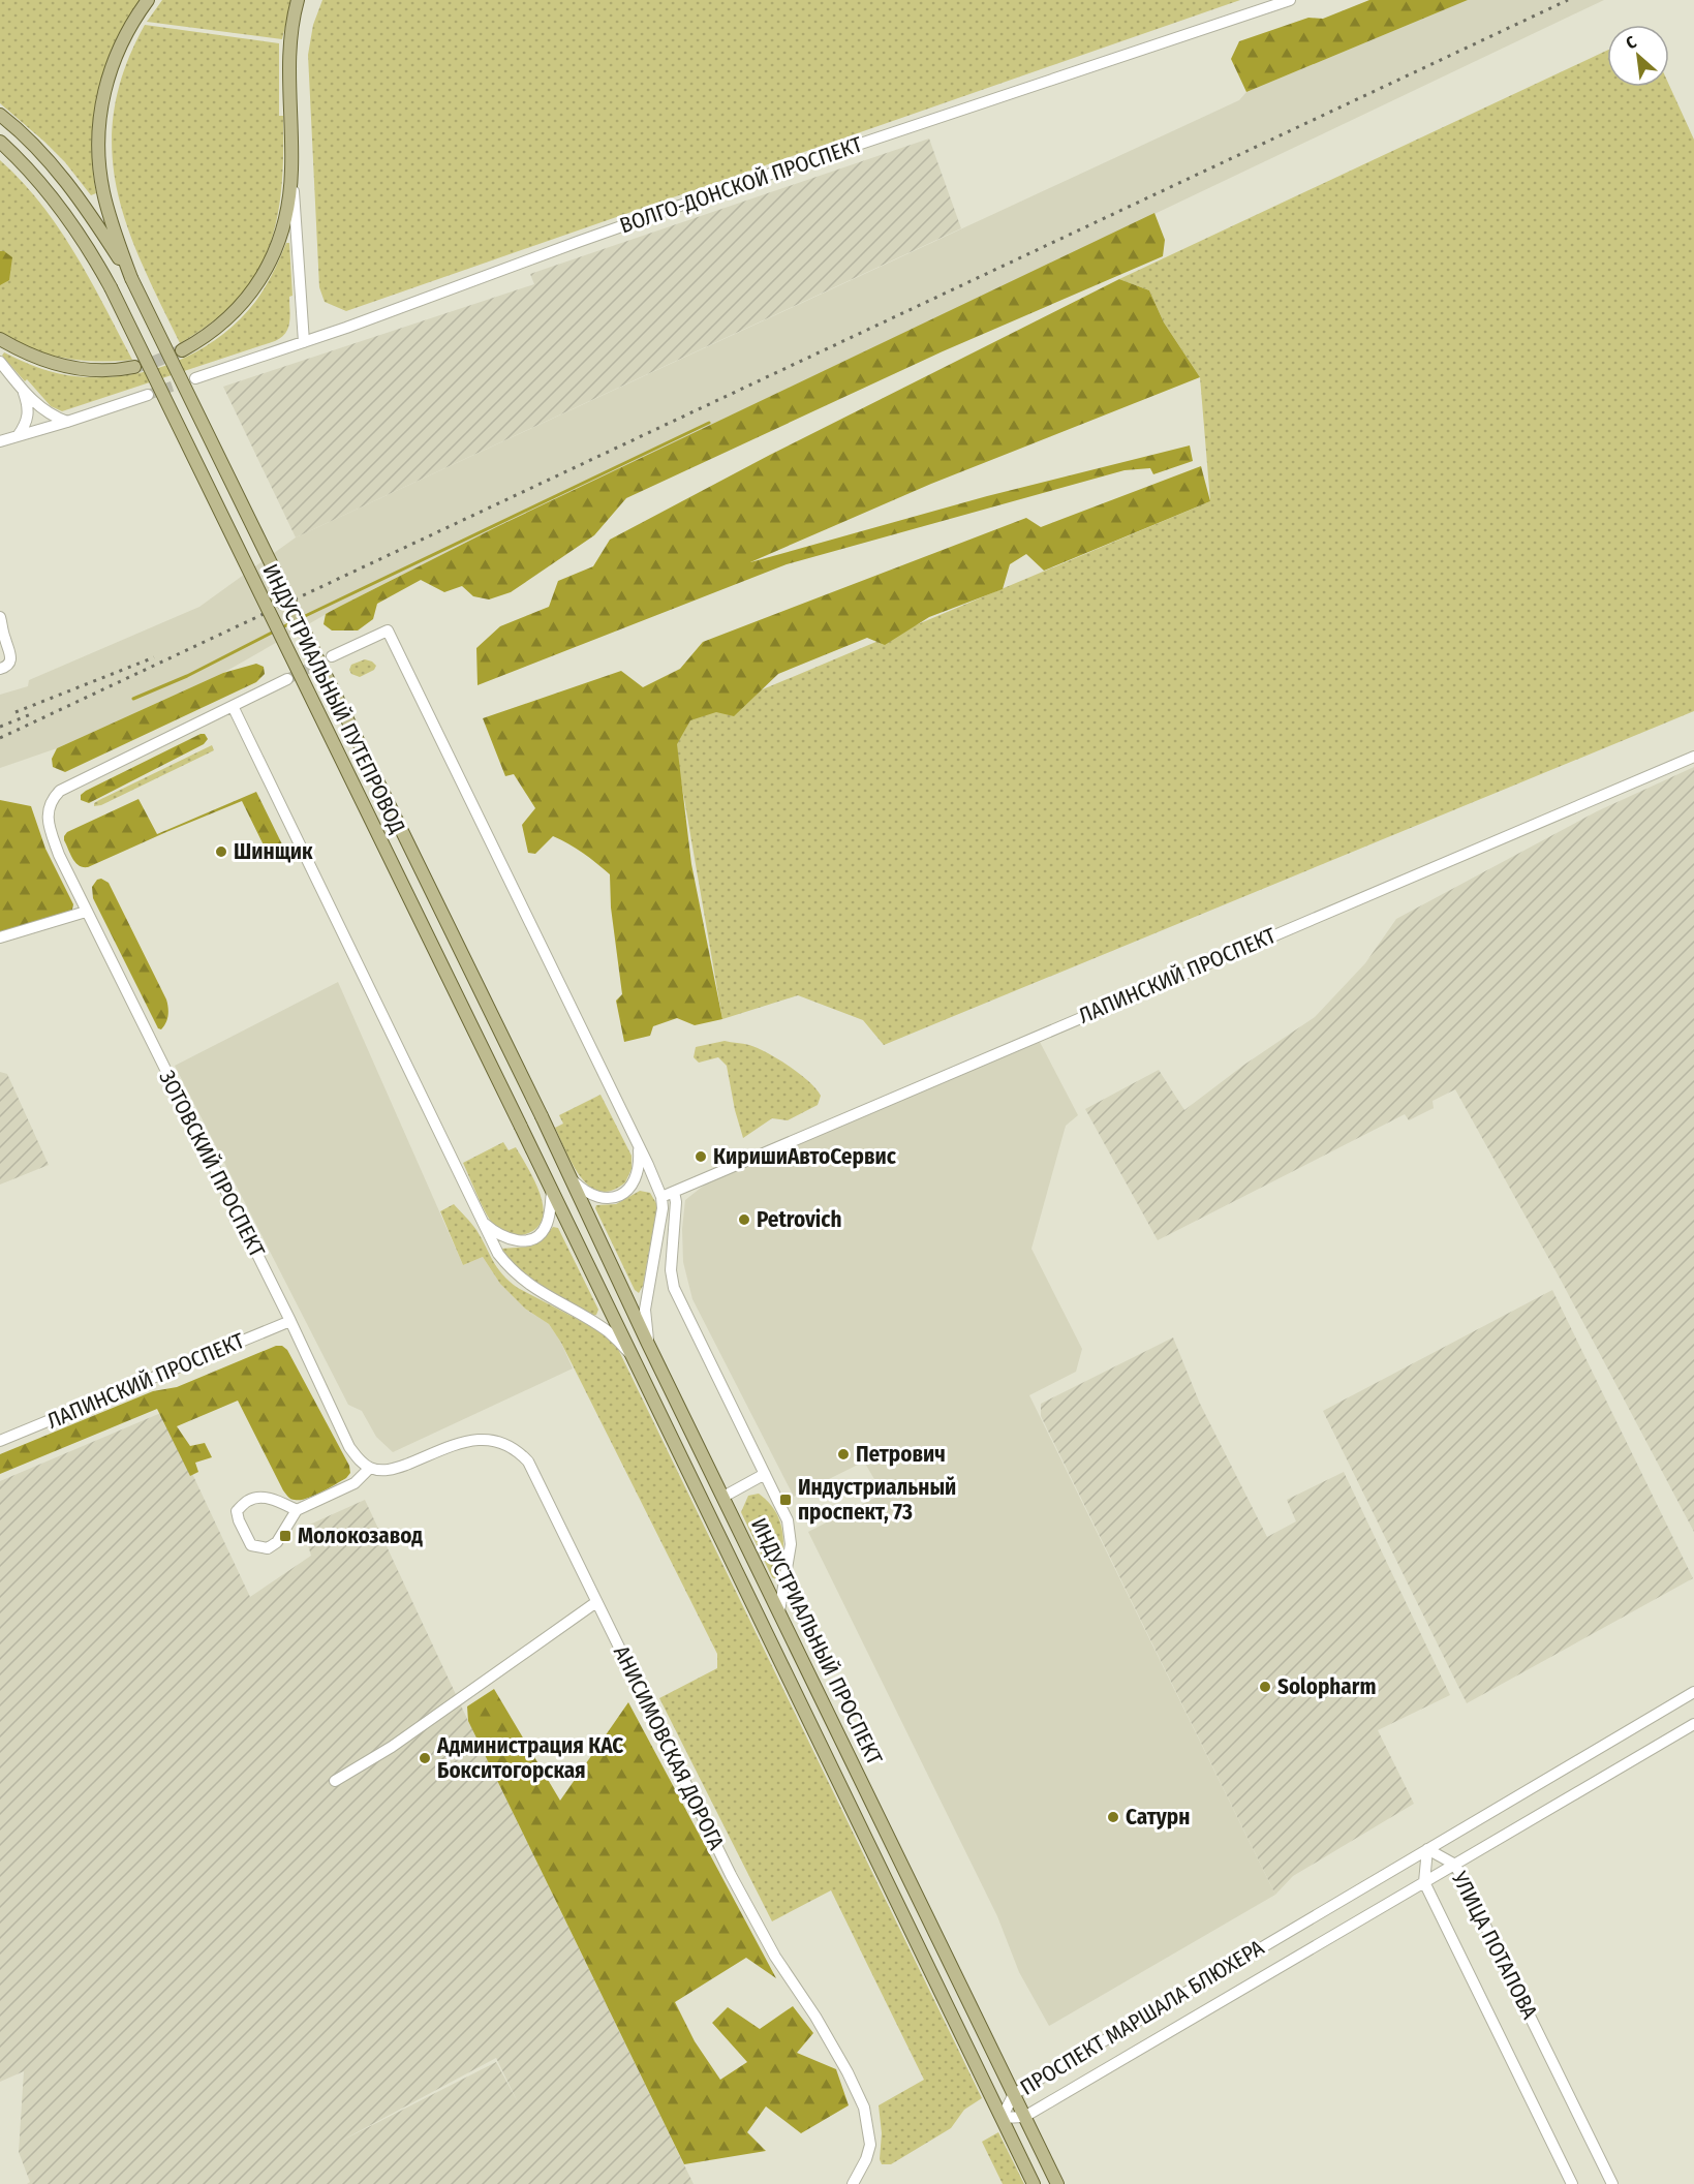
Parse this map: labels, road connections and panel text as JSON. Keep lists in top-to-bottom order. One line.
{"streets":{"main road":["ИНДУСТРИАЛЬНЫЙ ПУТЕПРОВОД","ИНДУСТРИАЛЬНЫЙ ПРОСПЕКТ"],"street":["ВОЛГО-ДОНСКОЙ ПРОСПЕКТ","ЛАПИНСКИЙ ПРОСПЕКТ","ЗОТОВСКИЙ ПРОСПЕКТ","АНИСИМОВСКАЯ ДОРОГА","УЛИЦА ПОТАПОВА","ПРОСПЕКТ МАРШАЛА БЛЮХЕРА"]},"crossings":[["ИНДУСТРИАЛЬНЫЙ ПУТЕПРОВОД","ИНДУСТРИАЛЬНЫЙ ПРОСПЕКТ"],["ЛАПИНСКИЙ ПРОСПЕКТ","ЗОТОВСКИЙ ПРОСПЕКТ"],["ЗОТОВСКИЙ ПРОСПЕКТ","АНИСИМОВСКАЯ ДОРОГА"],["ИНДУСТРИАЛЬНЫЙ ПРОСПЕКТ","ПРОСПЕКТ МАРШАЛА БЛЮХЕРА"],["УЛИЦА ПОТАПОВА","ПРОСПЕКТ МАРШАЛА БЛЮХЕРА"]],"places":{"other":["Шинщик","КиришиАвтоСервис","Petrovich","Петрович","Solopharm","Администрация КАС Бокситогорская","Сатурн"],"transit":["Индустриальный проспект, 73","Молокозавод"]},"north":"top left"}
